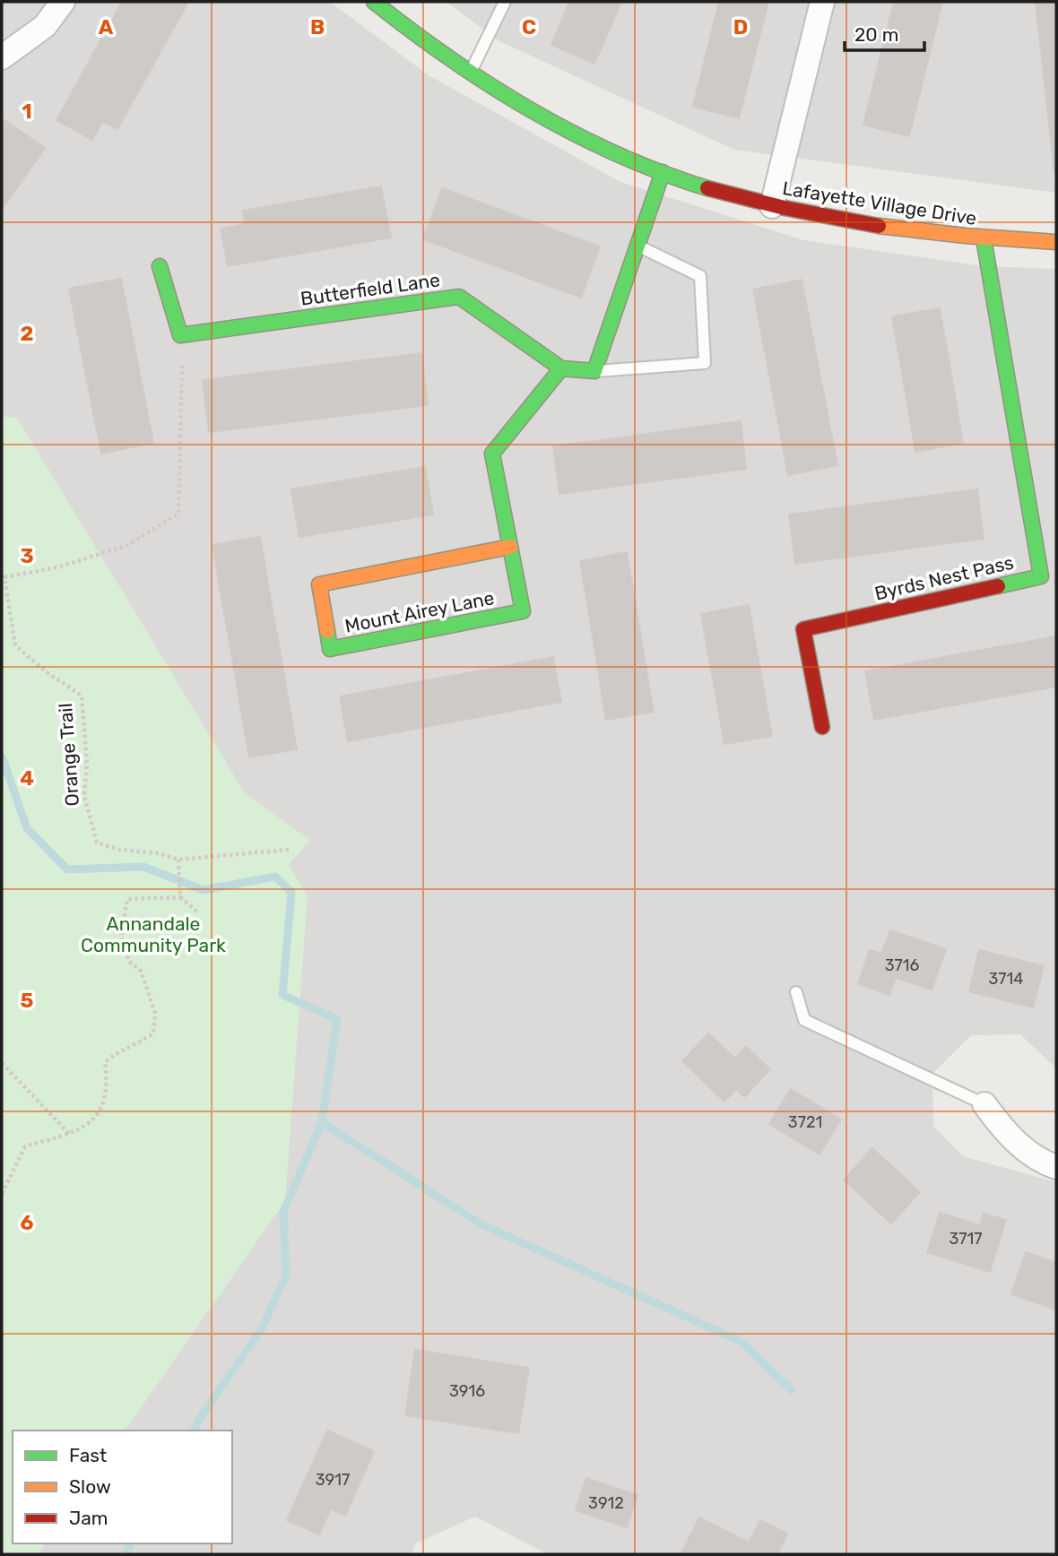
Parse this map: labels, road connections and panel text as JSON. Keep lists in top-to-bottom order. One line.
{"streets":{"street":["Lafayette Village Drive","Butterfield Lane","Byrds Nest Pass","Mount Airey Lane"],"path":["Orange Trail"]},"crossings":[["Lafayette Village Drive","Byrds Nest Pass"],["Butterfield Lane","Mount Airey Lane"]],"parks":["Annandale Community Park"],"house_numbers":["3716","3714","3721","3717","3916","3917","3912"],"legend":["Fast","Slow","Jam"],"scale_bar":"20 m","grid":{"columns":["A","B","C","D"],"rows":["1","2","3","4","5","6"]}}
